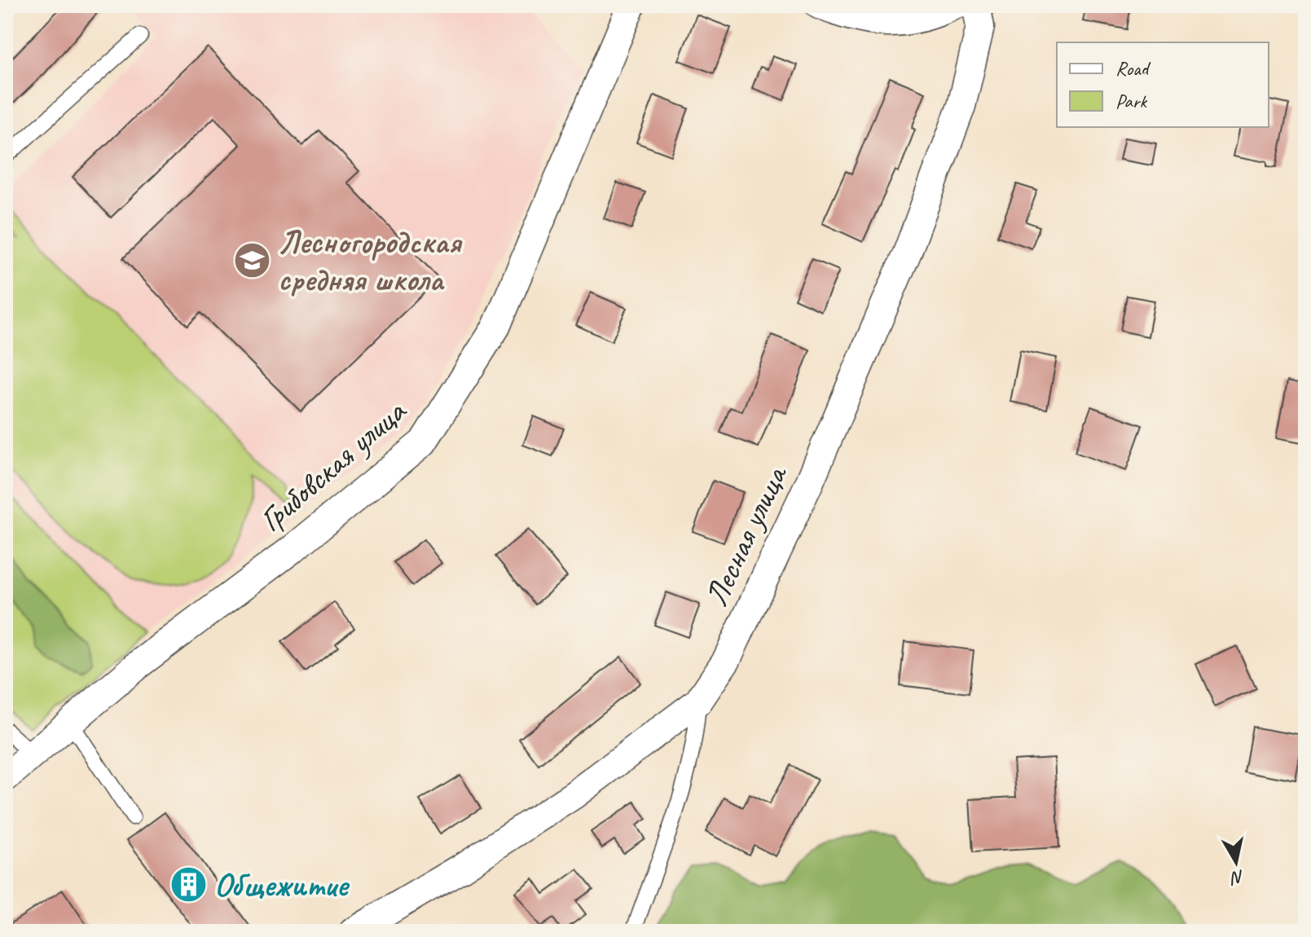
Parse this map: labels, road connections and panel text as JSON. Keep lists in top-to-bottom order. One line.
{"streets":{"street":["Грибовская улица","Лесная улица"]},"places":{"school or university":["Лесногородская средняя школа"],"building":["Общежитие"]},"legend":["Road","Park"],"north":"bottom"}
